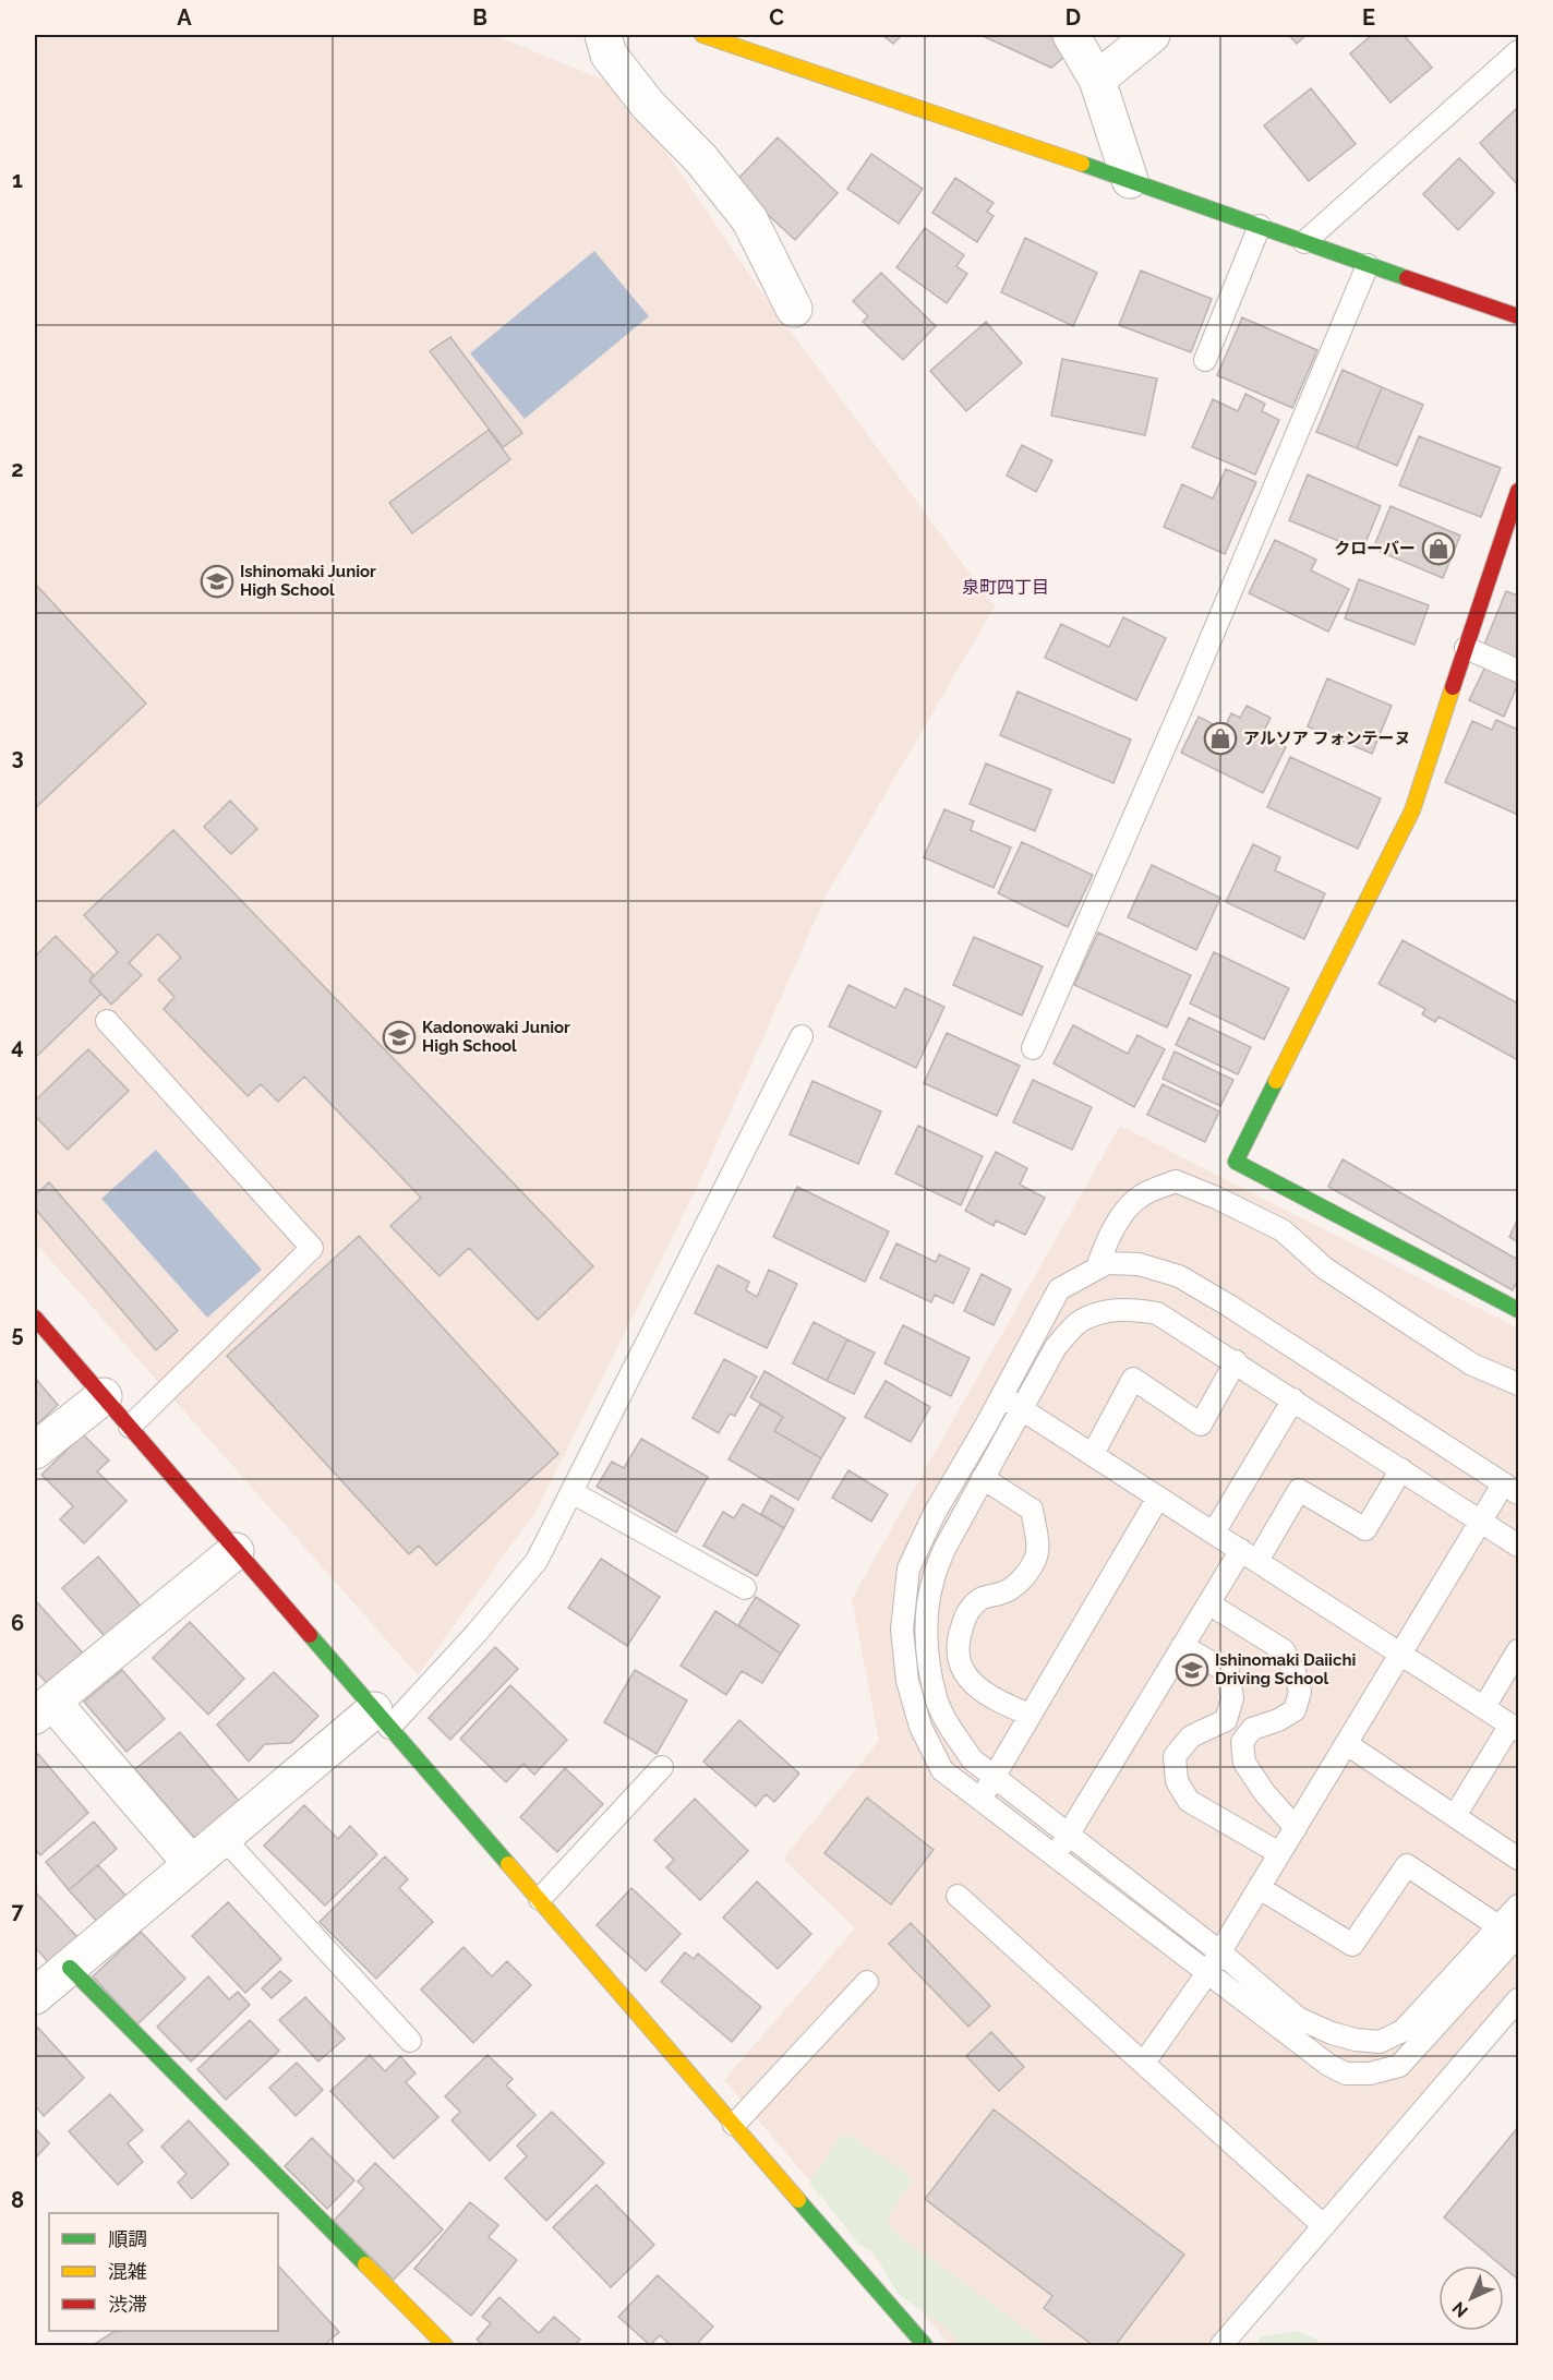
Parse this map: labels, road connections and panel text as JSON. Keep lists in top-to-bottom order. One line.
{"districts":["泉町四丁目"],"places":{"shop":["クローバー","アルソア フォンテーヌ"],"school or university":["Ishinomaki Junior High School","Kadonowaki Junior High School","Ishinomaki Daiichi Driving School"]},"legend":["順調","混雑","渋滞"],"north":"bottom left","grid":{"columns":["A","B","C","D","E"],"rows":["1","2","3","4","5","6","7","8"]}}
